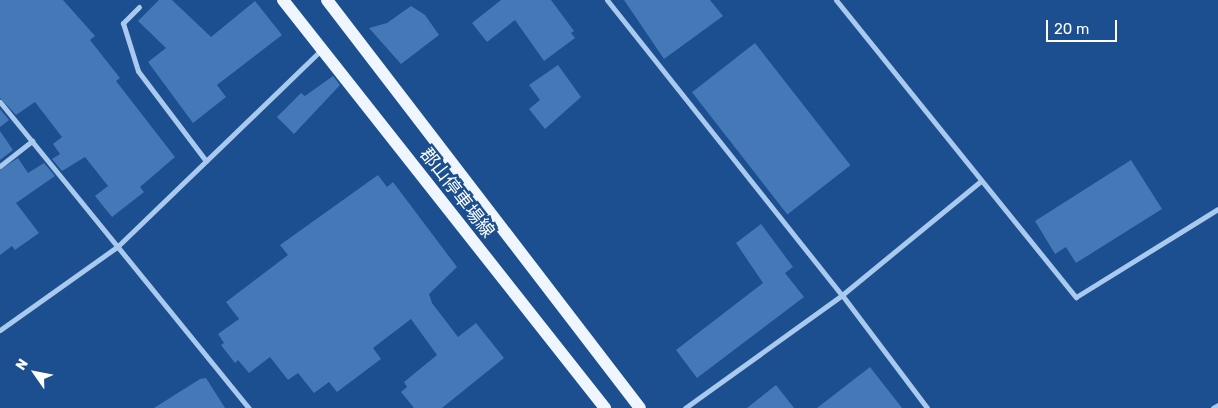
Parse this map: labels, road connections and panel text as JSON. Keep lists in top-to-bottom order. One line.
{"streets":{"main road":["郡山停車場線"]},"scale_bar":"20 m","north":"top left"}
